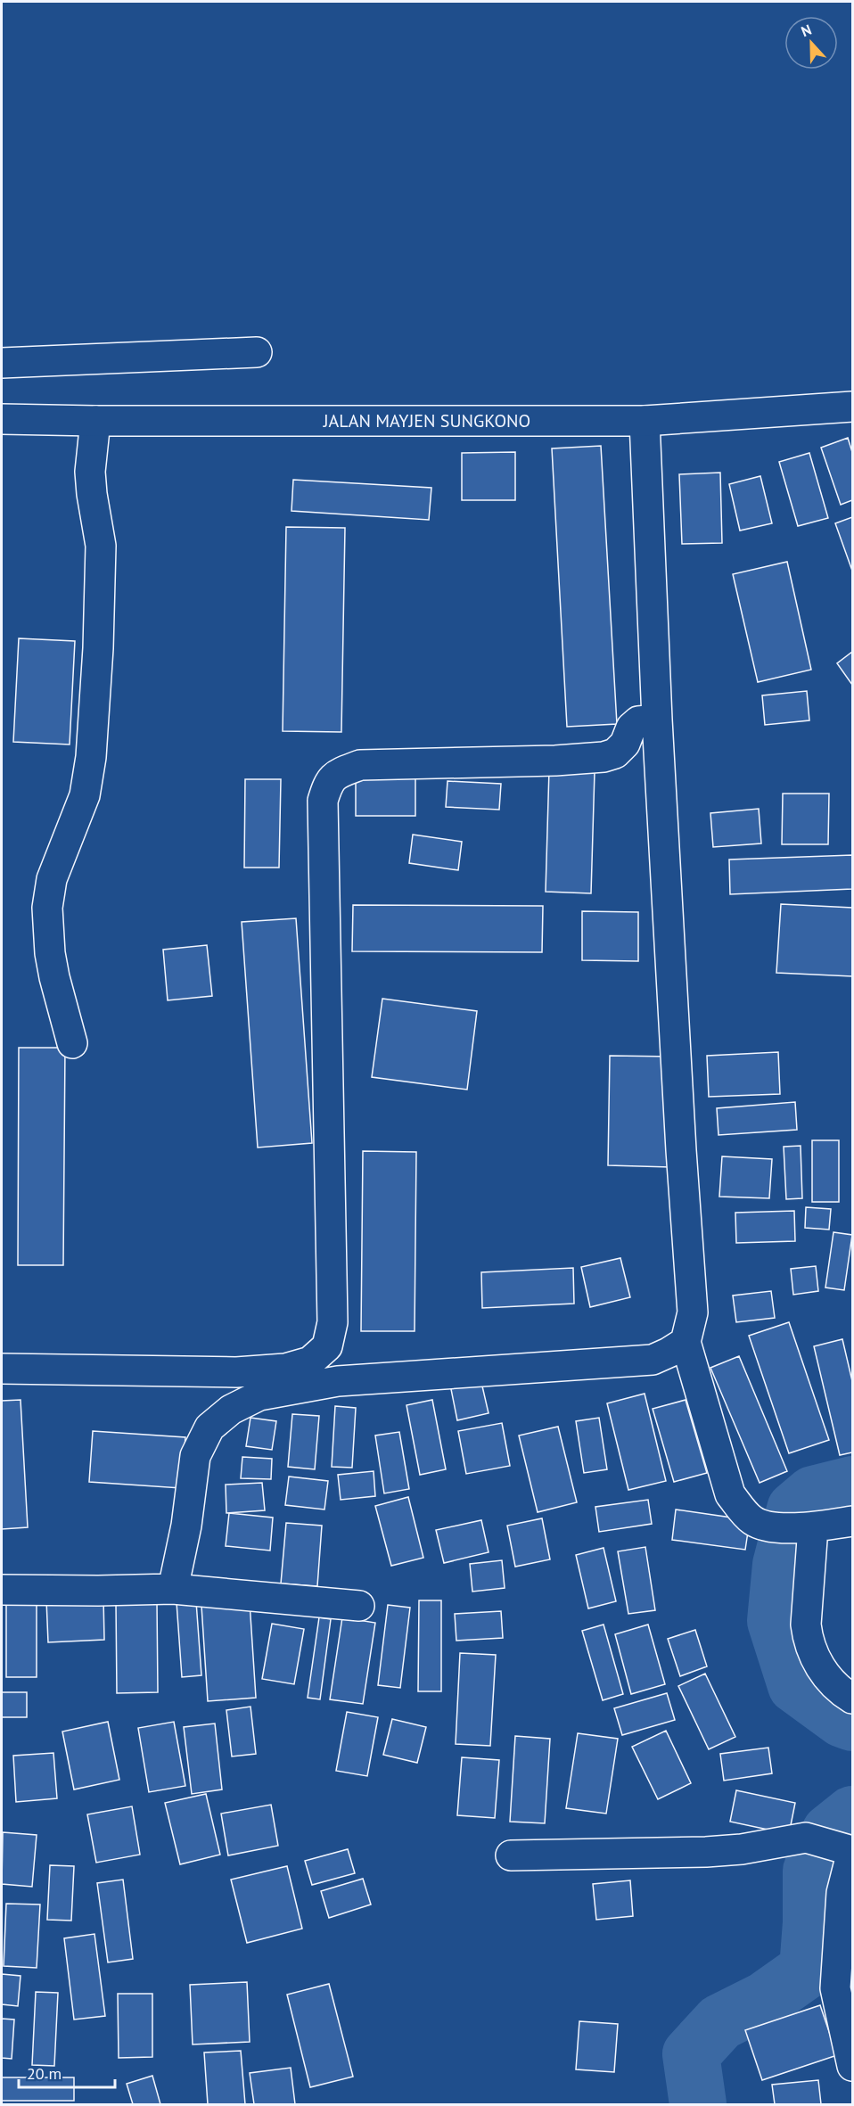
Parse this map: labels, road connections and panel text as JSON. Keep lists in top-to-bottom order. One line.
{"streets":{"street":["JALAN MAYJEN SUNGKONO"]},"scale_bar":"20 m","north":"top"}
